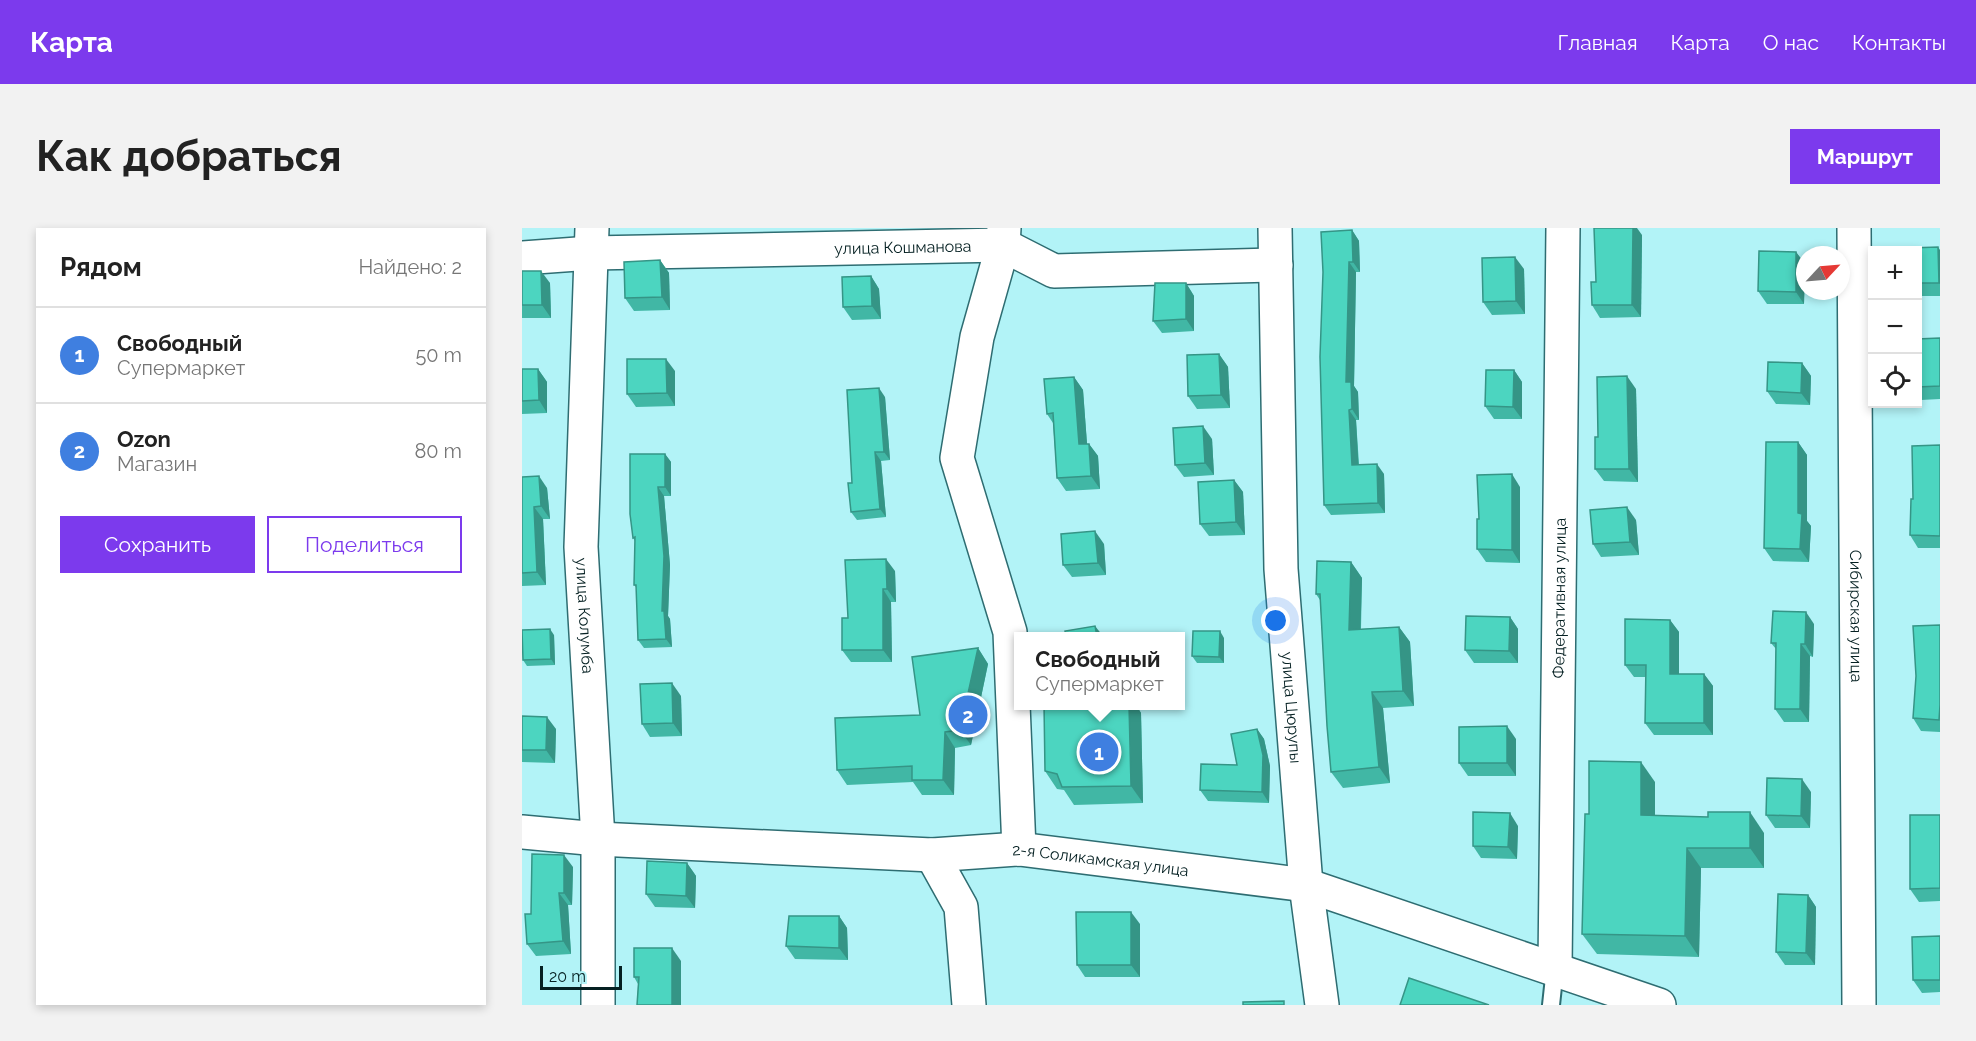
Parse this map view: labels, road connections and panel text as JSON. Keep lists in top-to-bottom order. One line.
{"streets":{"street":["улица Кошманова","Федеративная улица","Сибирская улица","улица Колумба","улица Цюрупы","2-я Соликамская улица"]},"crossings":[["улица Кошманова","улица Колумба"],["улица Кошманова","улица Цюрупы"],["Федеративная улица","2-я Соликамская улица"],["улица Колумба","2-я Соликамская улица"],["улица Цюрупы","2-я Соликамская улица"]],"scale_bar":"20 m","north":"top right","page":{"header":"Карта","nav":["Главная","Карта","О нас","Контакты"],"buttons":["Маршрут",["Сохранить","Поделиться"]],"title":"Как добраться","heading":["Рядом","Найдено: 2"],"map_buttons":["+","−"],"list":[{"mark":"1","name":"Свободный","note":"Супермаркет","value":"50 m"},{"mark":"2","name":"Ozon","note":"Магазин","value":"80 m"}],"popup":["Свободный","Супермаркет"],"pins":["2","1"],"scale":"20 m"}}
